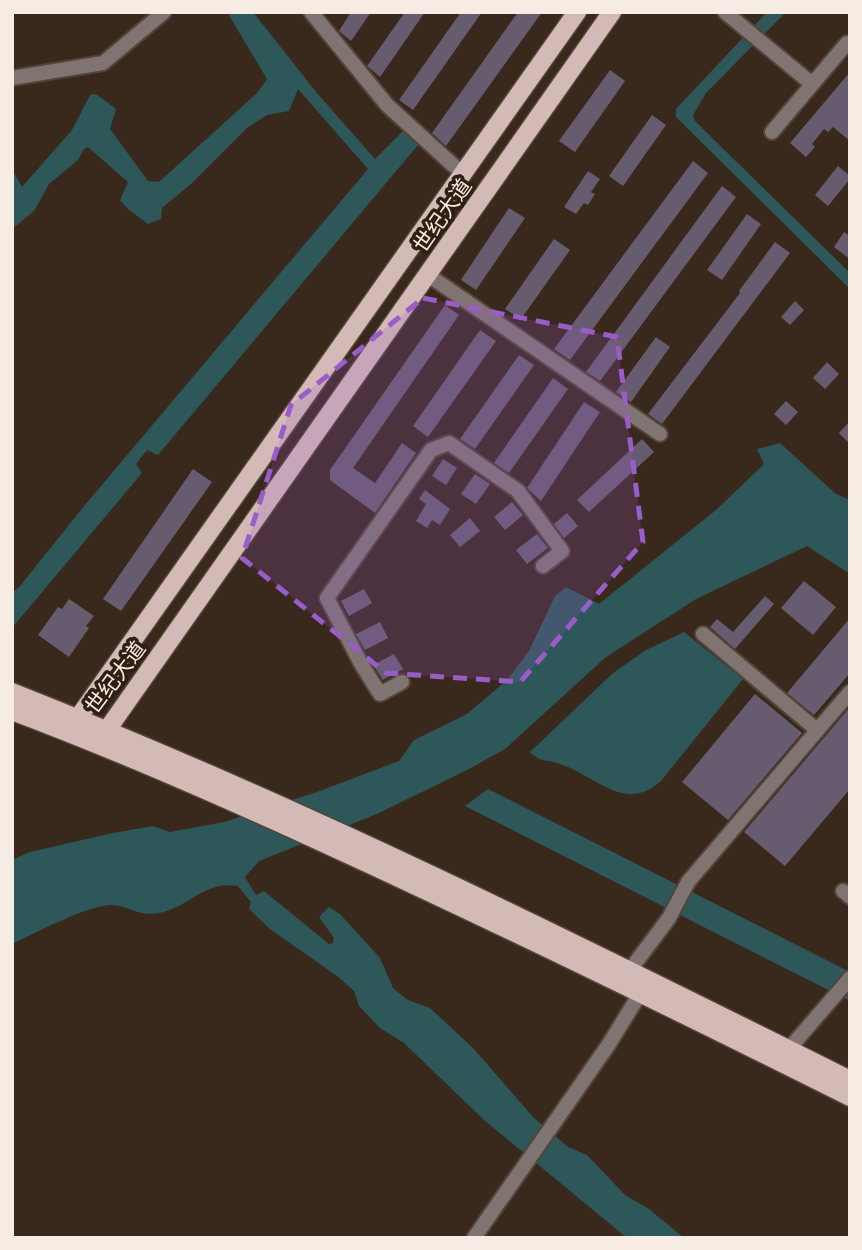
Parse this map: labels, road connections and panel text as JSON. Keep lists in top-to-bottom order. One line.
{"streets":{"main road":["世纪大道"]}}
